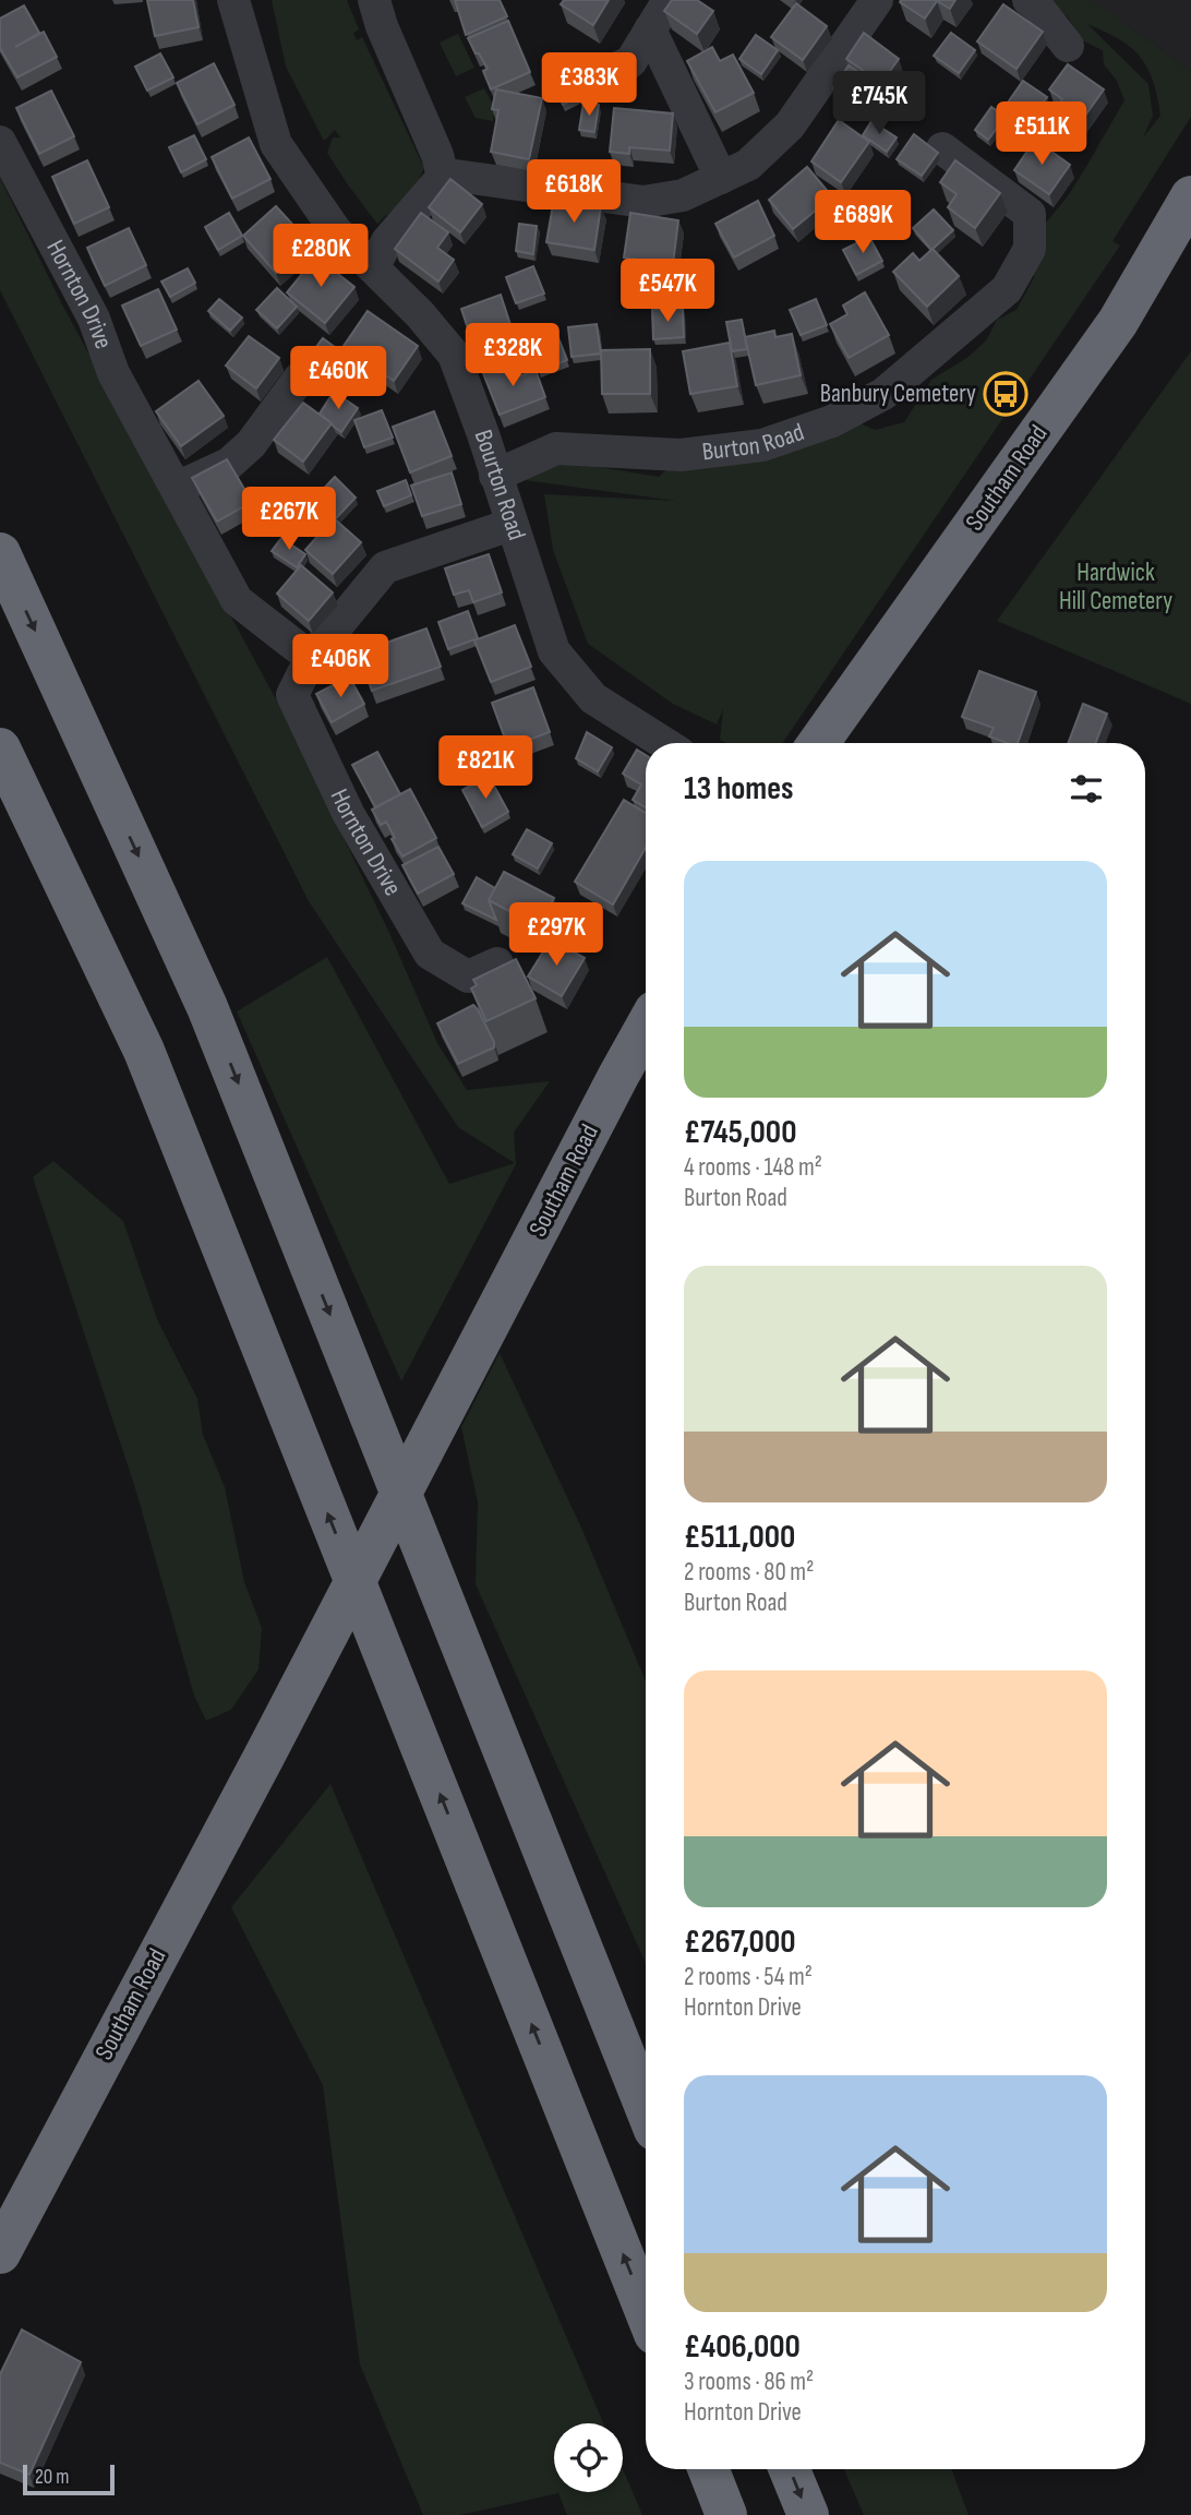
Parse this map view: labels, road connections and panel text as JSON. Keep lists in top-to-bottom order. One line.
{"streets":{"highway":["Southam Road"],"street":["Hornton Drive","Burton Road","Bourton Road"]},"crossings":[["Hornton Drive","Bourton Road"],["Burton Road","Bourton Road"]],"parks":["Hardwick Hill Cemetery"],"places":{"bus stop":["Banbury Cemetery"]},"scale_bar":"20 m","page":{"price":["£383K","£745K","£511K","£618K","£689K","£280K","£547K","£328K","£460K","£267K","£406K","£821K","£297K"],"heading":"13 homes","list":[{"name":"£745,000","note":"4 rooms · 148 m² · Burton Road"},{"name":"£511,000","note":"2 rooms · 80 m² · Burton Road"},{"name":"£267,000","note":"2 rooms · 54 m² · Hornton Drive"},{"name":"£406,000","note":"3 rooms · 86 m² · Hornton Drive"}],"scale":"20 m"}}
